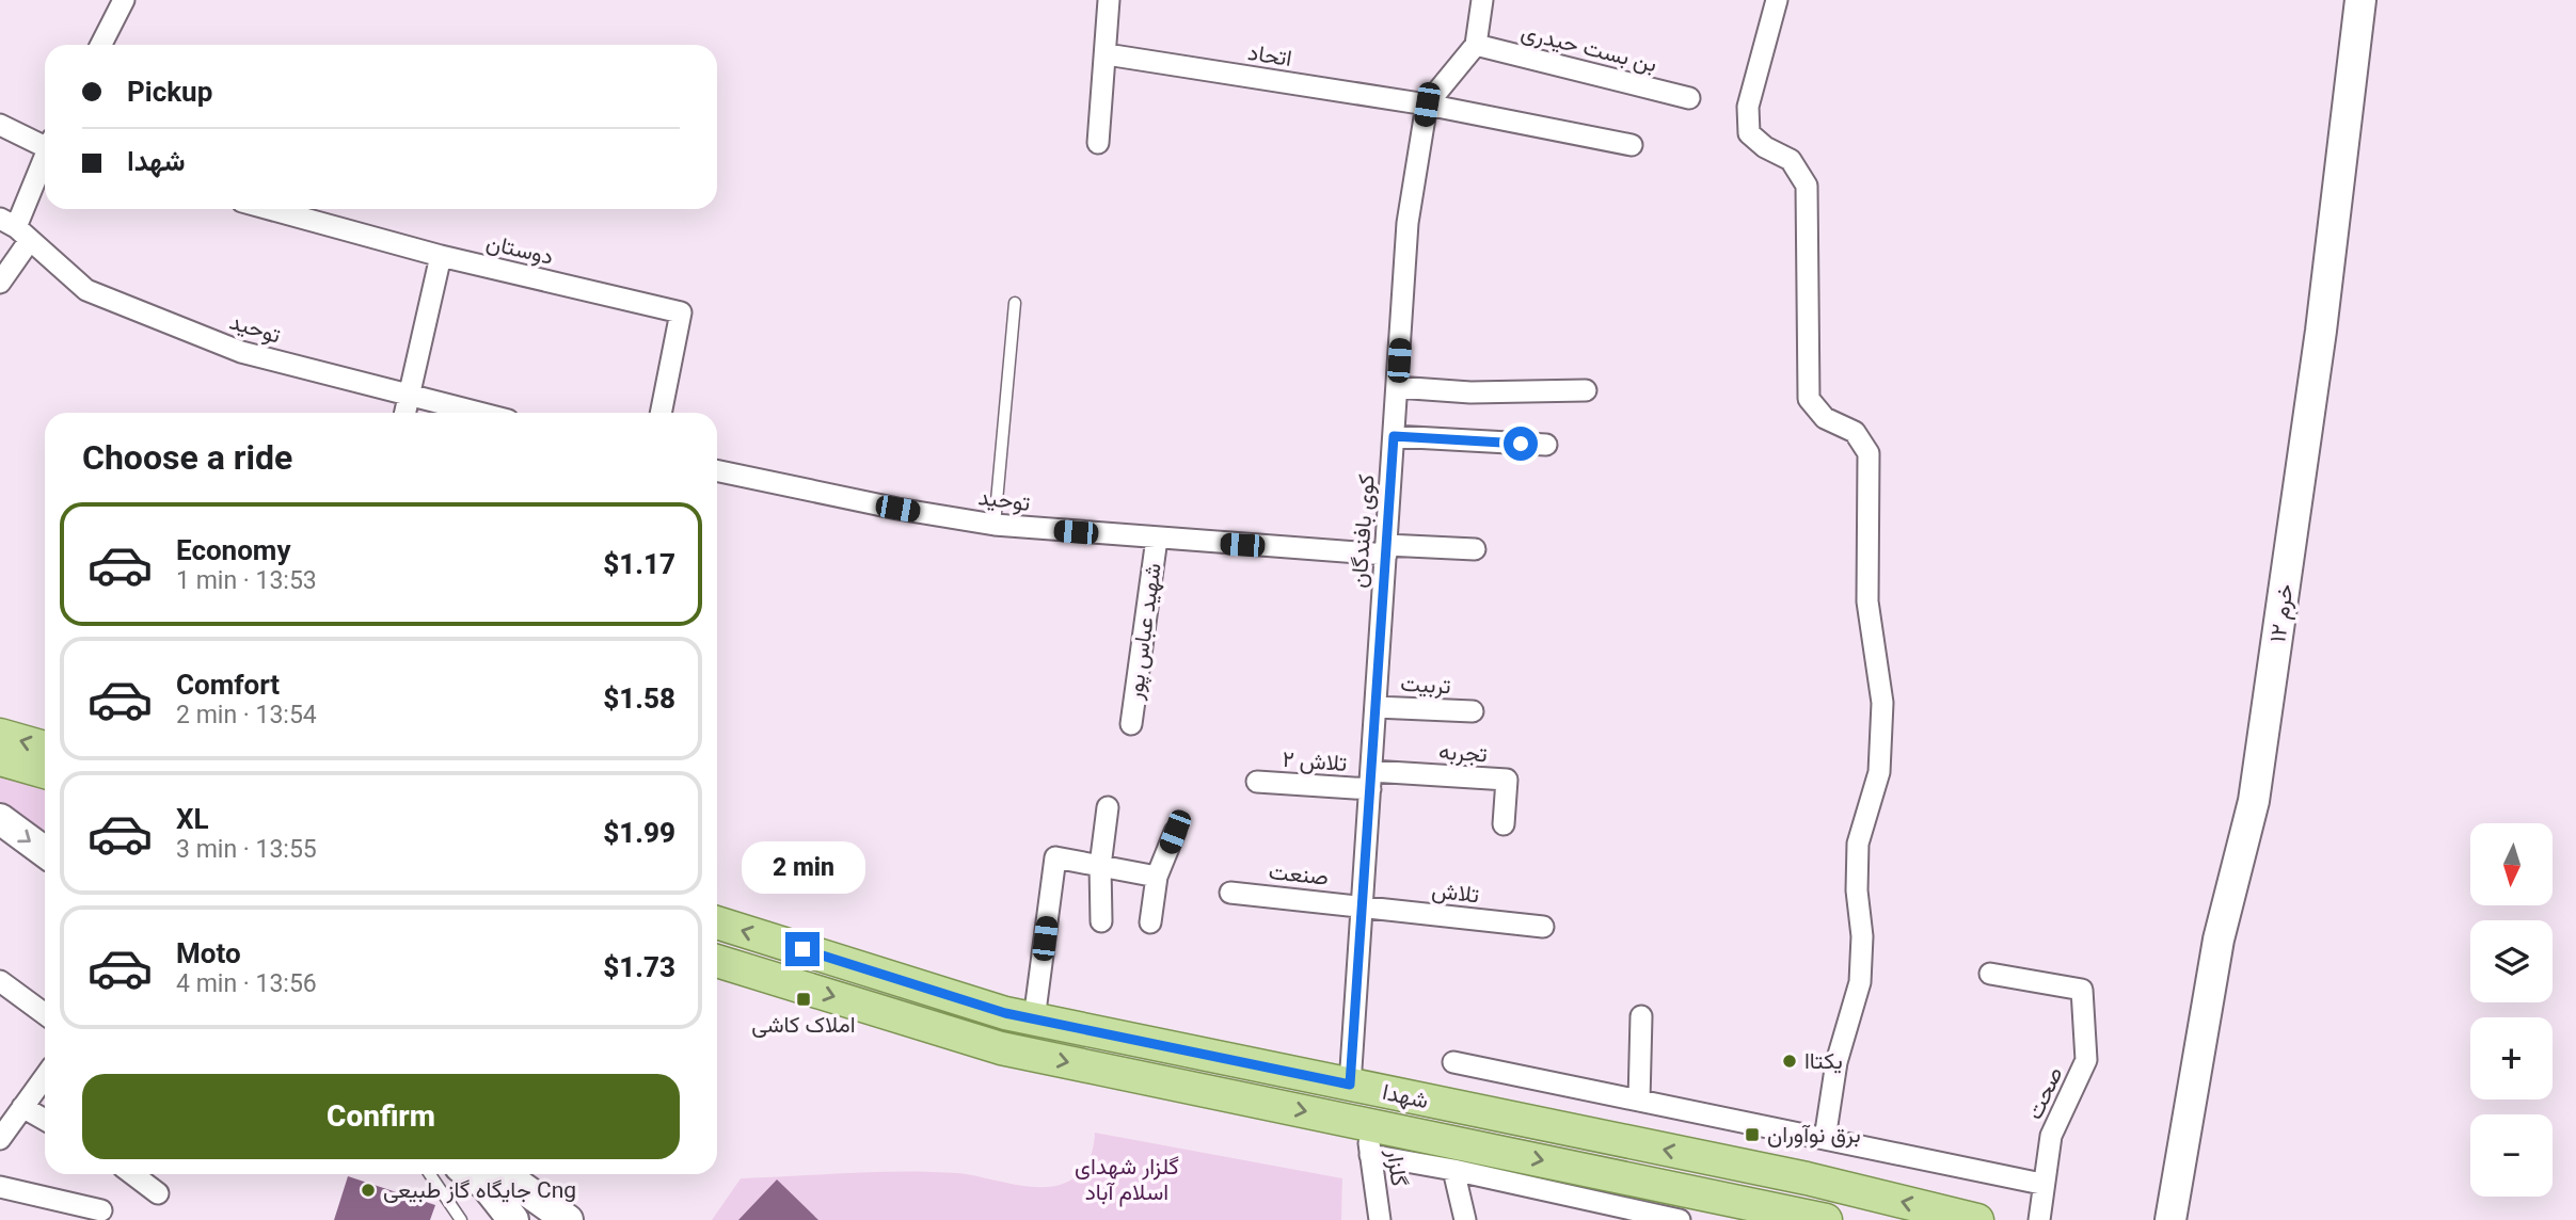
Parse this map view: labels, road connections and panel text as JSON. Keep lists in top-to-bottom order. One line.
{"streets":{"main road":["شهدا"],"street":["بن بست حیدری","اتحاد","دوستان","توحید","کوی بافندگان","خرم ۱۲","شهید عباس پور","تربیت","تجربه","تلاش ۲","صنعت","تلاش","صحت","گلزار"]},"crossings":[["اتحاد","کوی بافندگان"],["توحید","کوی بافندگان"],["توحید","شهید عباس پور"],["کوی بافندگان","تربیت"],["کوی بافندگان","تجربه"],["کوی بافندگان","تلاش ۲"],["کوی بافندگان","صنعت"],["کوی بافندگان","تلاش"],["کوی بافندگان","شهدا"],["تجربه","تلاش ۲"],["صنعت","تلاش"],["شهدا","گلزار"]],"parks":["گلزار شهدای اسلام آباد"],"places":{"transit":["املاک کاشی","برق نوآوران"],"other":["یکتاا","جایگاه گاز طبیعی Cng"]},"north":"bottom","page":{"banner":["Pickup","شهدا"],"heading":"Choose a ride","list":[{"name":"Economy","note":"1 min · 13:53","value":"$1.17"},{"name":"Comfort","note":"2 min · 13:54","value":"$1.58"},{"name":"XL","note":"3 min · 13:55","value":"$1.99"},{"name":"Moto","note":"4 min · 13:56","value":"$1.73"}],"map_buttons":["+","−"],"bubble":"2 min","buttons":"Confirm"}}
